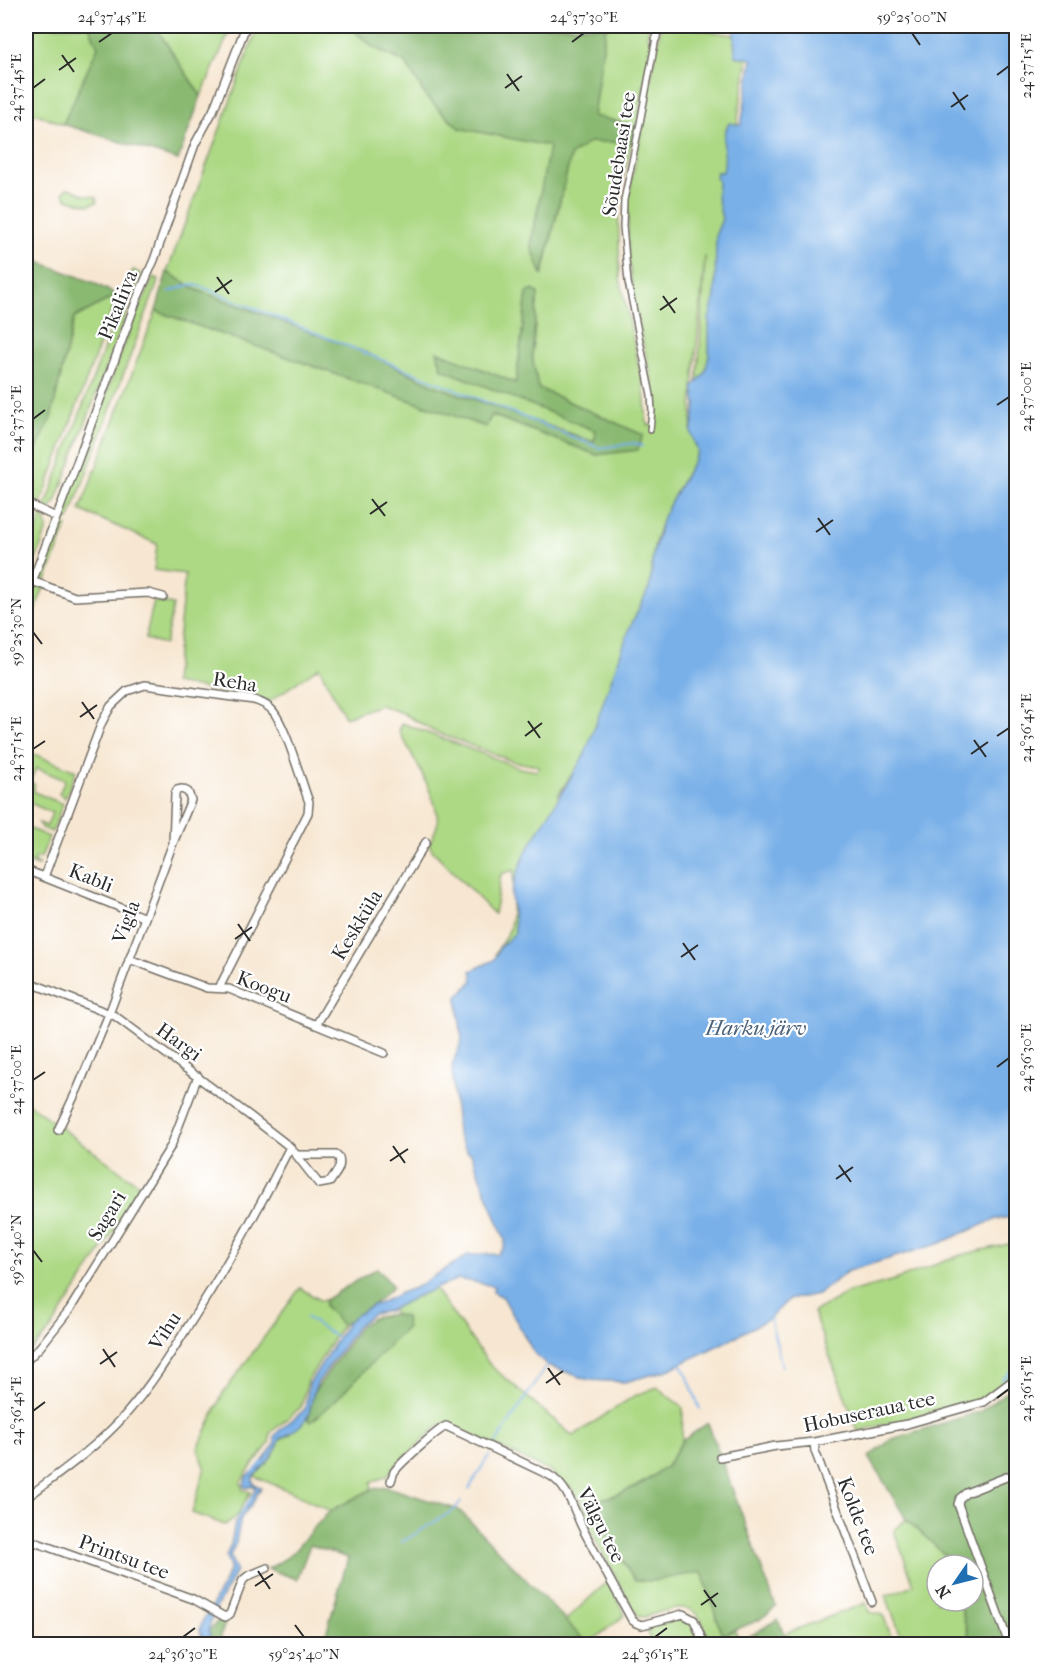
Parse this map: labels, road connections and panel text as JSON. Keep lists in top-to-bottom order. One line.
{"streets":{"street":["Sõudebaasi tee","Pikaliiva","Reha","Kabli","Vigla","Keskküla","Koogu","Hargi","Sagari","Vihu","Hobuseraua tee","Kolde tee","Välgu tee","Printsu tee"]},"crossings":[["Reha","Kabli"],["Reha","Koogu"],["Kabli","Vigla"],["Vigla","Koogu"],["Vigla","Hargi"],["Keskküla","Koogu"],["Hargi","Sagari"],["Hargi","Vihu"],["Hobuseraua tee","Kolde tee"]],"water":["Harku järv"],"north":"bottom left","coordinates":["24°37'45\"E","24°37'30\"E","59°25'00\"N","24°37'15\"E","24°37'00\"E","59°25'30\"N","24°36'45\"E","24°36'30\"E","59°25'40\"N","24°36'15\"E"]}
